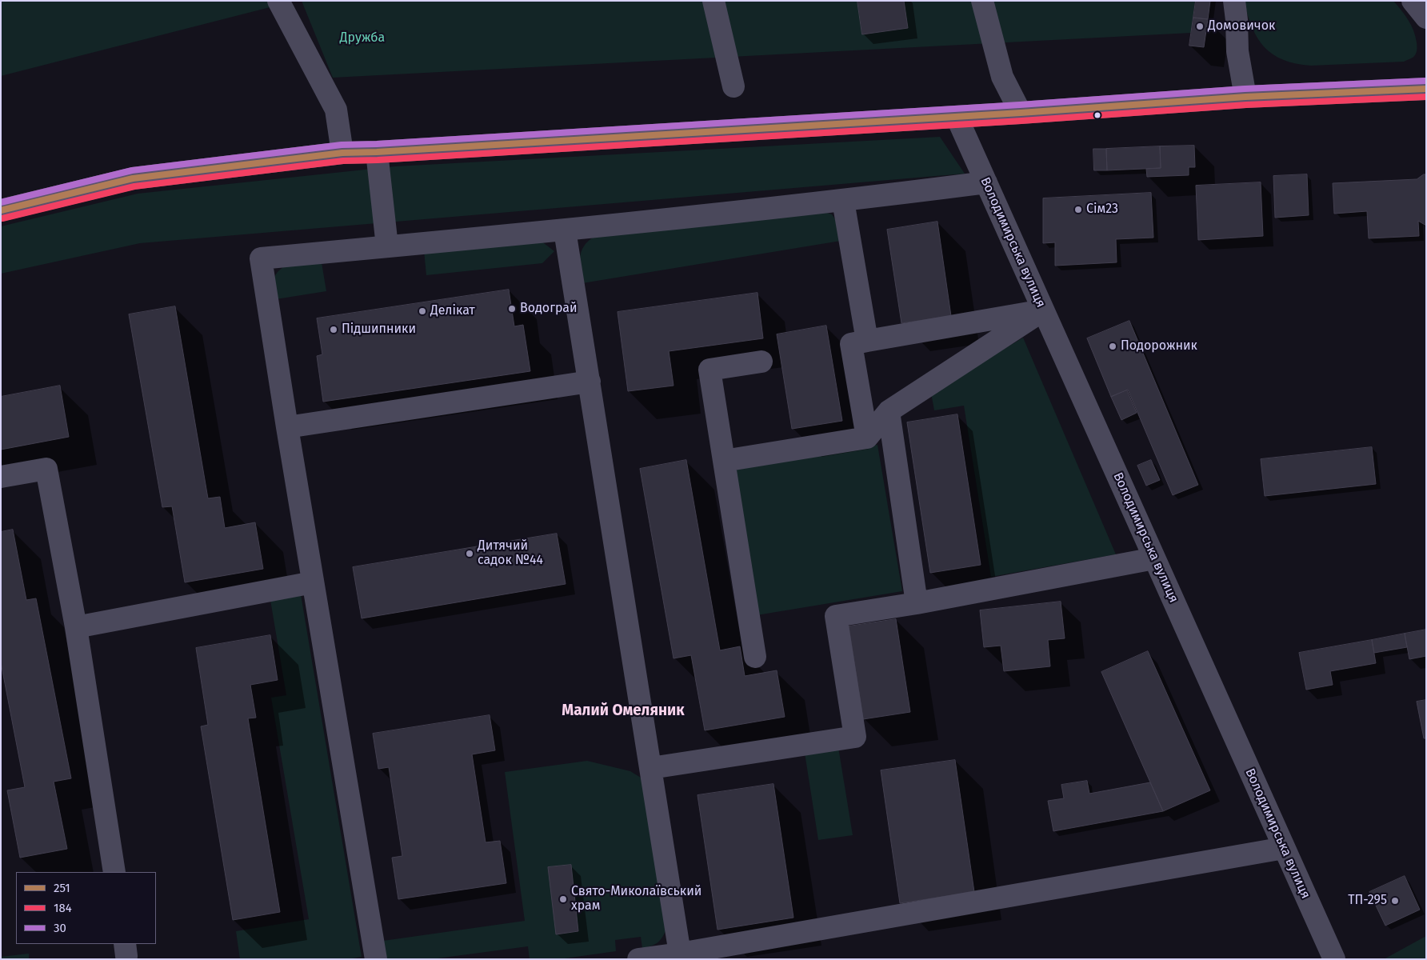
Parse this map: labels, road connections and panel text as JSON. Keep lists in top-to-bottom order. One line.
{"streets":{"street":["Володимирська вулиця"]},"districts":["Малий Омеляник"],"parks":["Дружба"],"places":["Домовичок","Сім23","Водограй","Делікат","Підшипники","Подорожник","Дитячий садок №44","Свято-Миколаївський храм","ТП-295"],"lines":["transit line 30","transit line 251","transit line 184"],"legend":["251","184","30"]}
